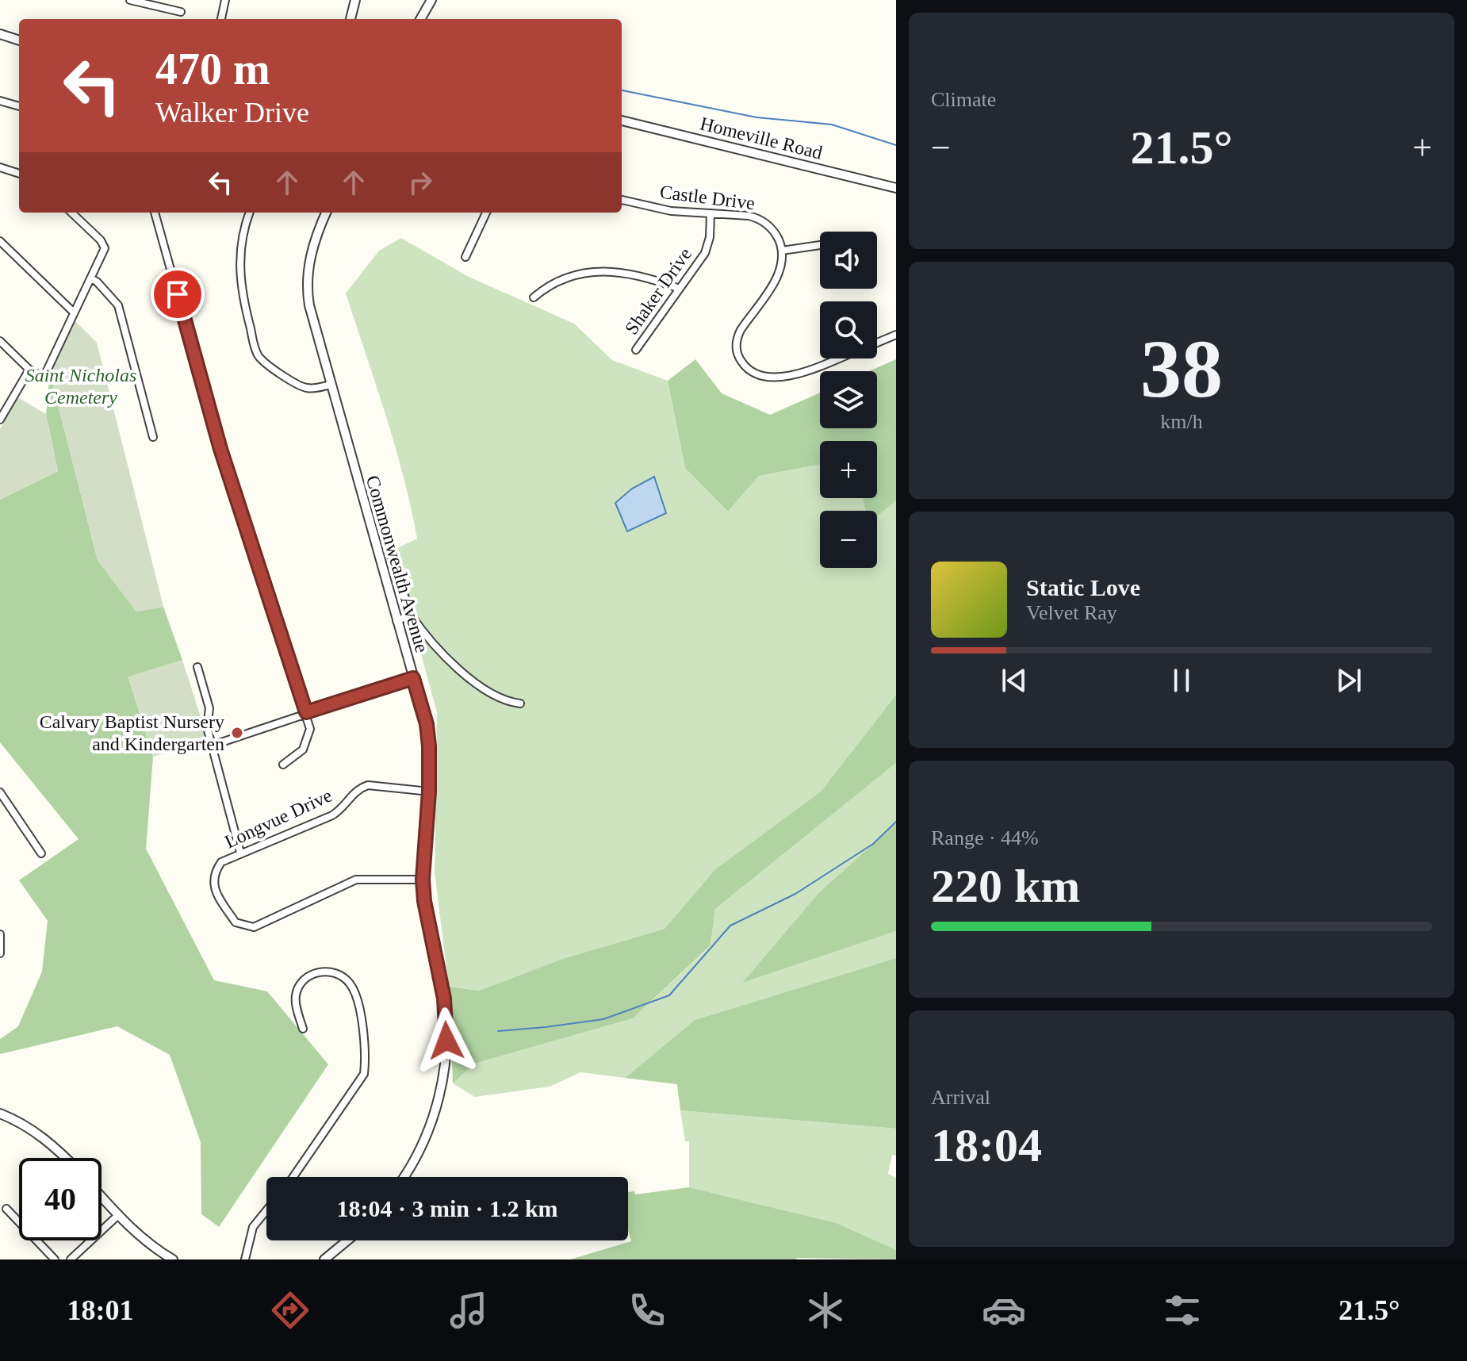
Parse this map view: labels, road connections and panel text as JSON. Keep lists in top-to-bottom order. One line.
{"streets":{"street":["Homeville Road","Castle Drive","Shaker Drive","Commonwealth Avenue","Longvue Drive"]},"crossings":[["Castle Drive","Shaker Drive"],["Commonwealth Avenue","Longvue Drive"]],"parks":["Saint Nicholas Cemetery"],"places":["Calvary Baptist Nursery and Kindergarten"],"page":{"tile":["Climate",["38","km/h"],["Range · 44%","220 km"],["Arrival","18:04"]],"turn":["470 m","Walker Drive"],"heat":["−","21.5°","+"],"map_buttons":["+","−"],"song":["Static Love","Velvet Ray"],"limit":"40","trip":"18:04 · 3 min · 1.2 km","tabs":["18:01","21.5°"]}}
